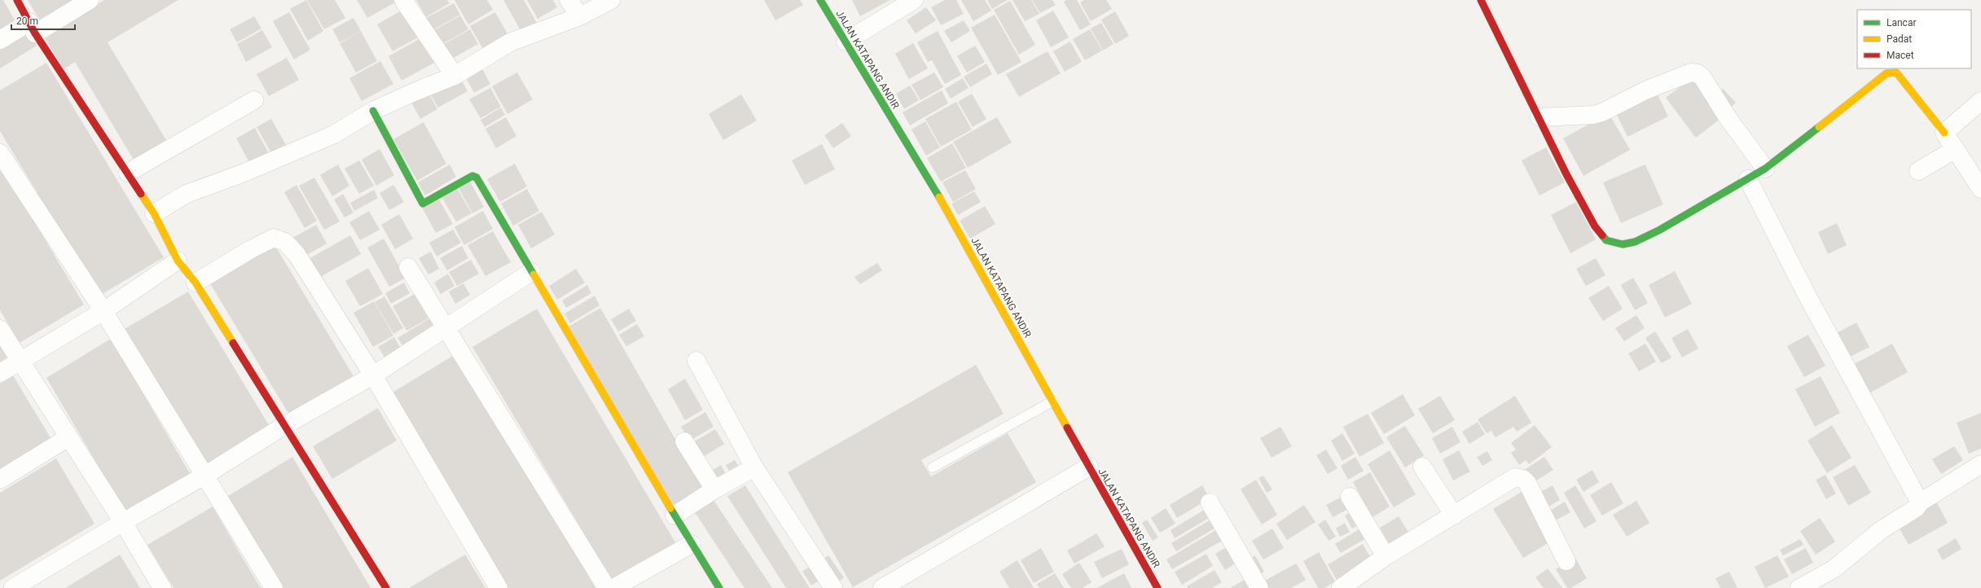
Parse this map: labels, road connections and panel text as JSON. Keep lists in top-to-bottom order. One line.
{"streets":{"street":["JALAN KATAPANG ANDIR"]},"legend":["Lancar","Padat","Macet"],"scale_bar":"20 m"}
